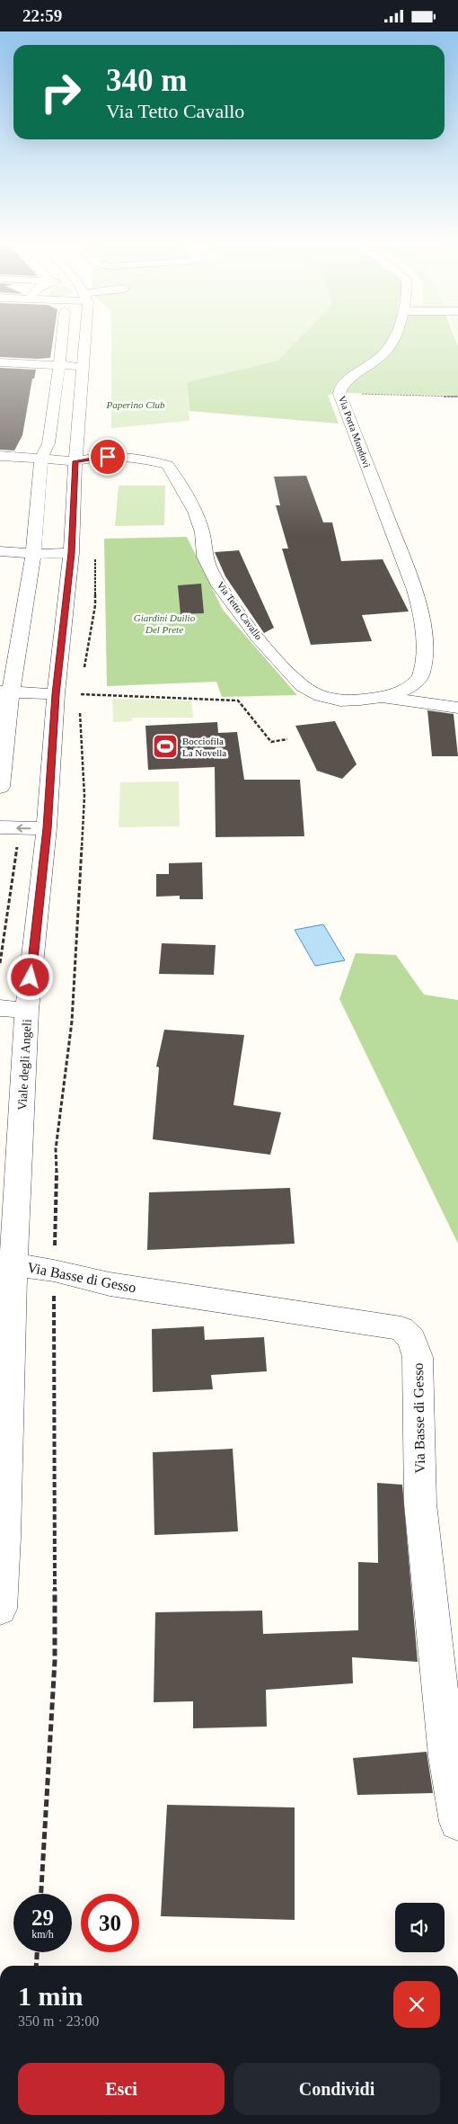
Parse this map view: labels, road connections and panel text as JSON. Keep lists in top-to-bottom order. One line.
{"streets":{"street":["Via Porta Mondovì","Via Tetto Cavallo","Viale degli Angeli","Via Basse di Gesso"]},"crossings":[["Via Porta Mondovì","Via Tetto Cavallo"],["Via Tetto Cavallo","Viale degli Angeli"],["Viale degli Angeli","Via Basse di Gesso"]],"parks":["Paperino Club","Giardini Duilio Del Prete"],"places":{"sports":["Bocciofila La Novella"]},"page":{"status":"22:59","turn":["340 m","Via Tetto Cavallo"],"speed":"29 km/h","limit":"30","heading":["1 min","350 m · 23:00"],"buttons":["Esci","Condividi"]}}
